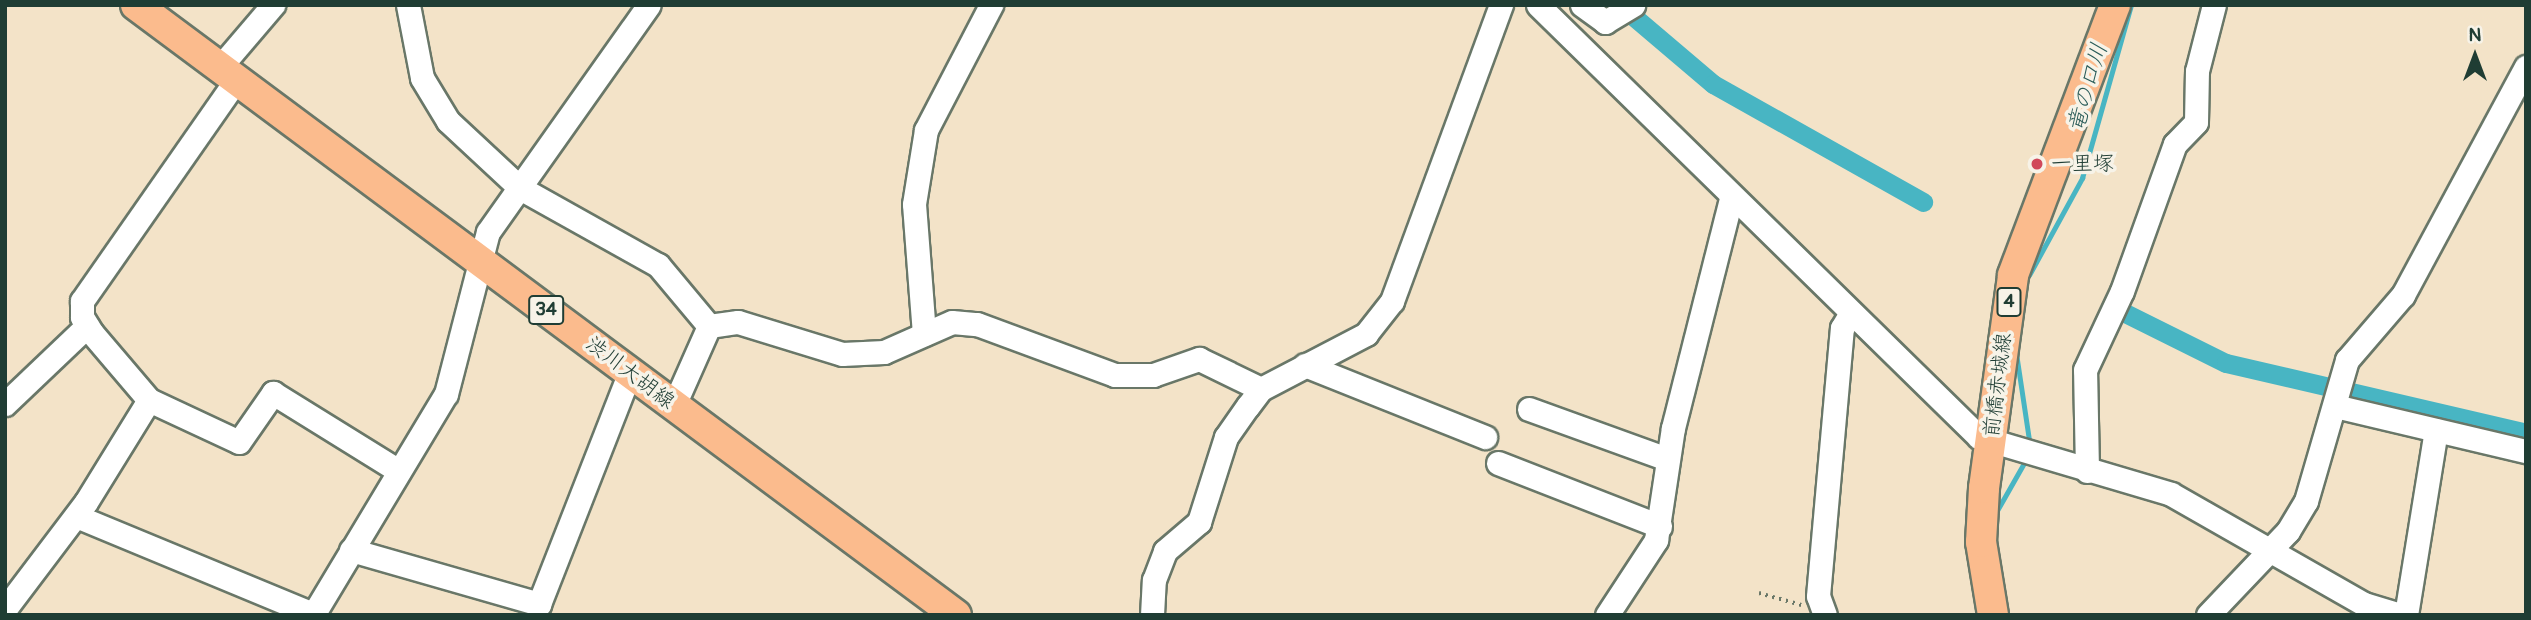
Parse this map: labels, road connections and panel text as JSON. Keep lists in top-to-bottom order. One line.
{"streets":{"main road":["4","34","渋川大胡線","前橋赤城線"]},"water":["竜の口川"],"places":["一里塚"],"north":"top"}
